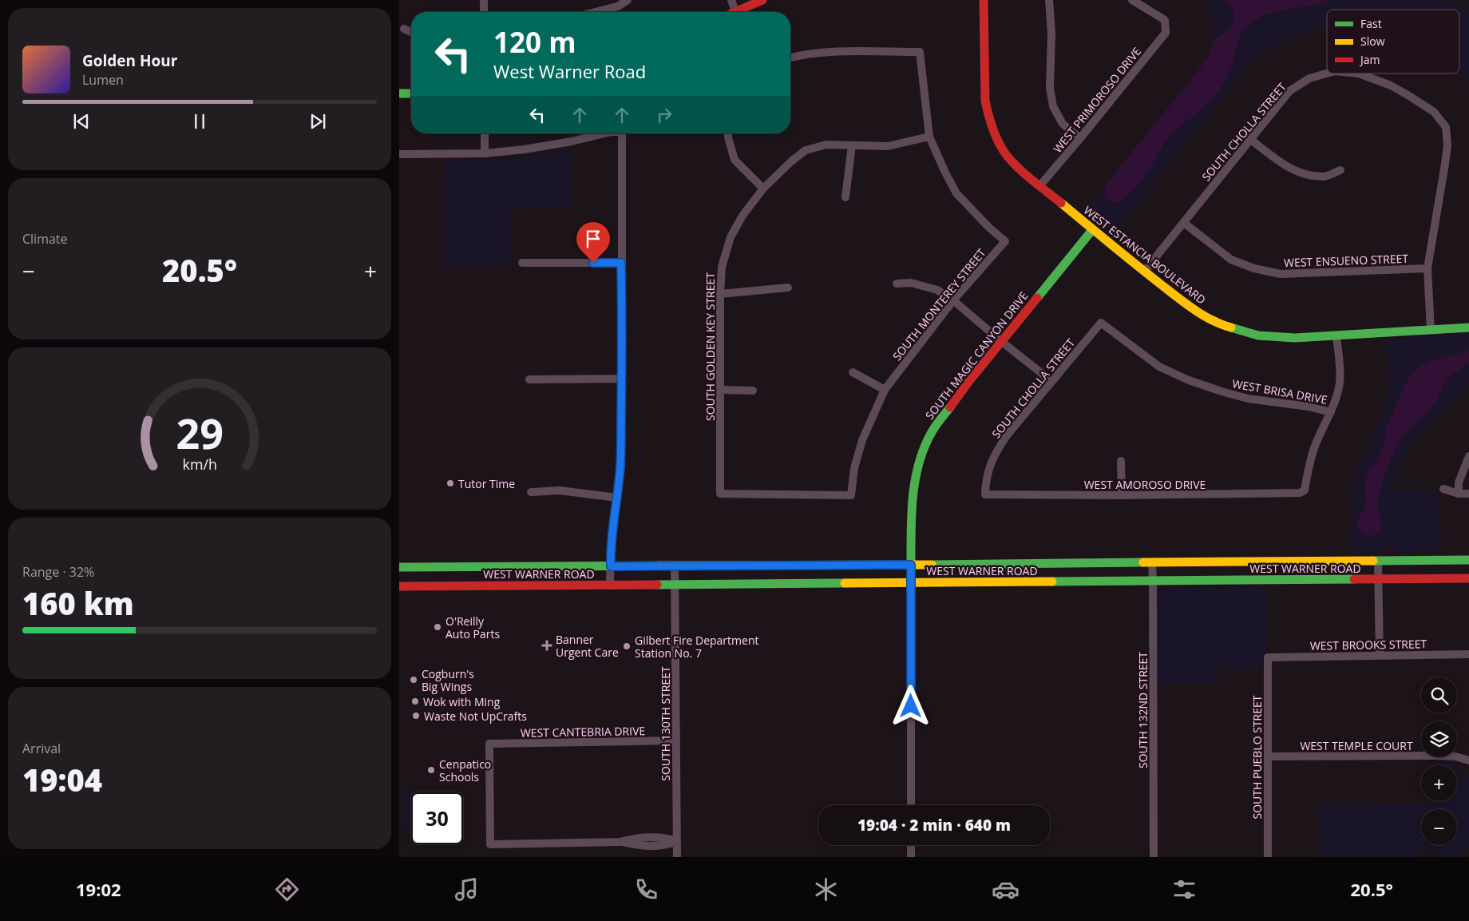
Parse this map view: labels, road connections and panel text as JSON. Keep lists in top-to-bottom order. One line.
{"streets":{"main road":["WEST ESTANCIA BOULEVARD","SOUTH MAGIC CANYON DRIVE","WEST WARNER ROAD"],"street":["WEST PRIMOROSO DRIVE","SOUTH CHOLLA STREET","WEST ENSUENO STREET","SOUTH MONTEREY STREET","SOUTH GOLDEN KEY STREET","WEST BRISA DRIVE","WEST AMOROSO DRIVE","WEST BROOKS STREET","SOUTH 132ND STREET","SOUTH 130TH STREET","WEST CANTEBRIA DRIVE","WEST TEMPLE COURT","SOUTH PUEBLO STREET"]},"crossings":[["WEST PRIMOROSO DRIVE","WEST ESTANCIA BOULEVARD"],["SOUTH CHOLLA STREET","WEST ESTANCIA BOULEVARD"],["SOUTH CHOLLA STREET","WEST ENSUENO STREET"],["SOUTH CHOLLA STREET","WEST BRISA DRIVE"],["SOUTH CHOLLA STREET","WEST AMOROSO DRIVE"],["WEST ESTANCIA BOULEVARD","SOUTH MAGIC CANYON DRIVE"],["SOUTH MONTEREY STREET","SOUTH GOLDEN KEY STREET"],["SOUTH MAGIC CANYON DRIVE","WEST WARNER ROAD"],["WEST BRISA DRIVE","WEST AMOROSO DRIVE"],["WEST WARNER ROAD","SOUTH 132ND STREET"],["WEST WARNER ROAD","SOUTH 130TH STREET"],["WEST BROOKS STREET","SOUTH PUEBLO STREET"],["SOUTH 130TH STREET","WEST CANTEBRIA DRIVE"],["WEST TEMPLE COURT","SOUTH PUEBLO STREET"]],"places":{"other":["Tutor Time","O'Reilly Auto Parts","Gilbert Fire Department Station No. 7","Cogburn's Big Wings","Wok with Ming","Waste Not UpCrafts","Cenpatico Schools"],"health":["Banner Urgent Care"]},"legend":["Fast","Slow","Jam"],"page":{"turn":["120 m","West Warner Road"],"song":["Golden Hour","Lumen"],"tile":["Climate",["Range · 32%","160 km"],["Arrival","19:04"]],"heat":["−","20.5°","+"],"map_buttons":["+","−"],"limit":"30","trip":"19:04 · 2 min · 640 m","tabs":["19:02","20.5°"],"gauge":["29","km/h"]}}
